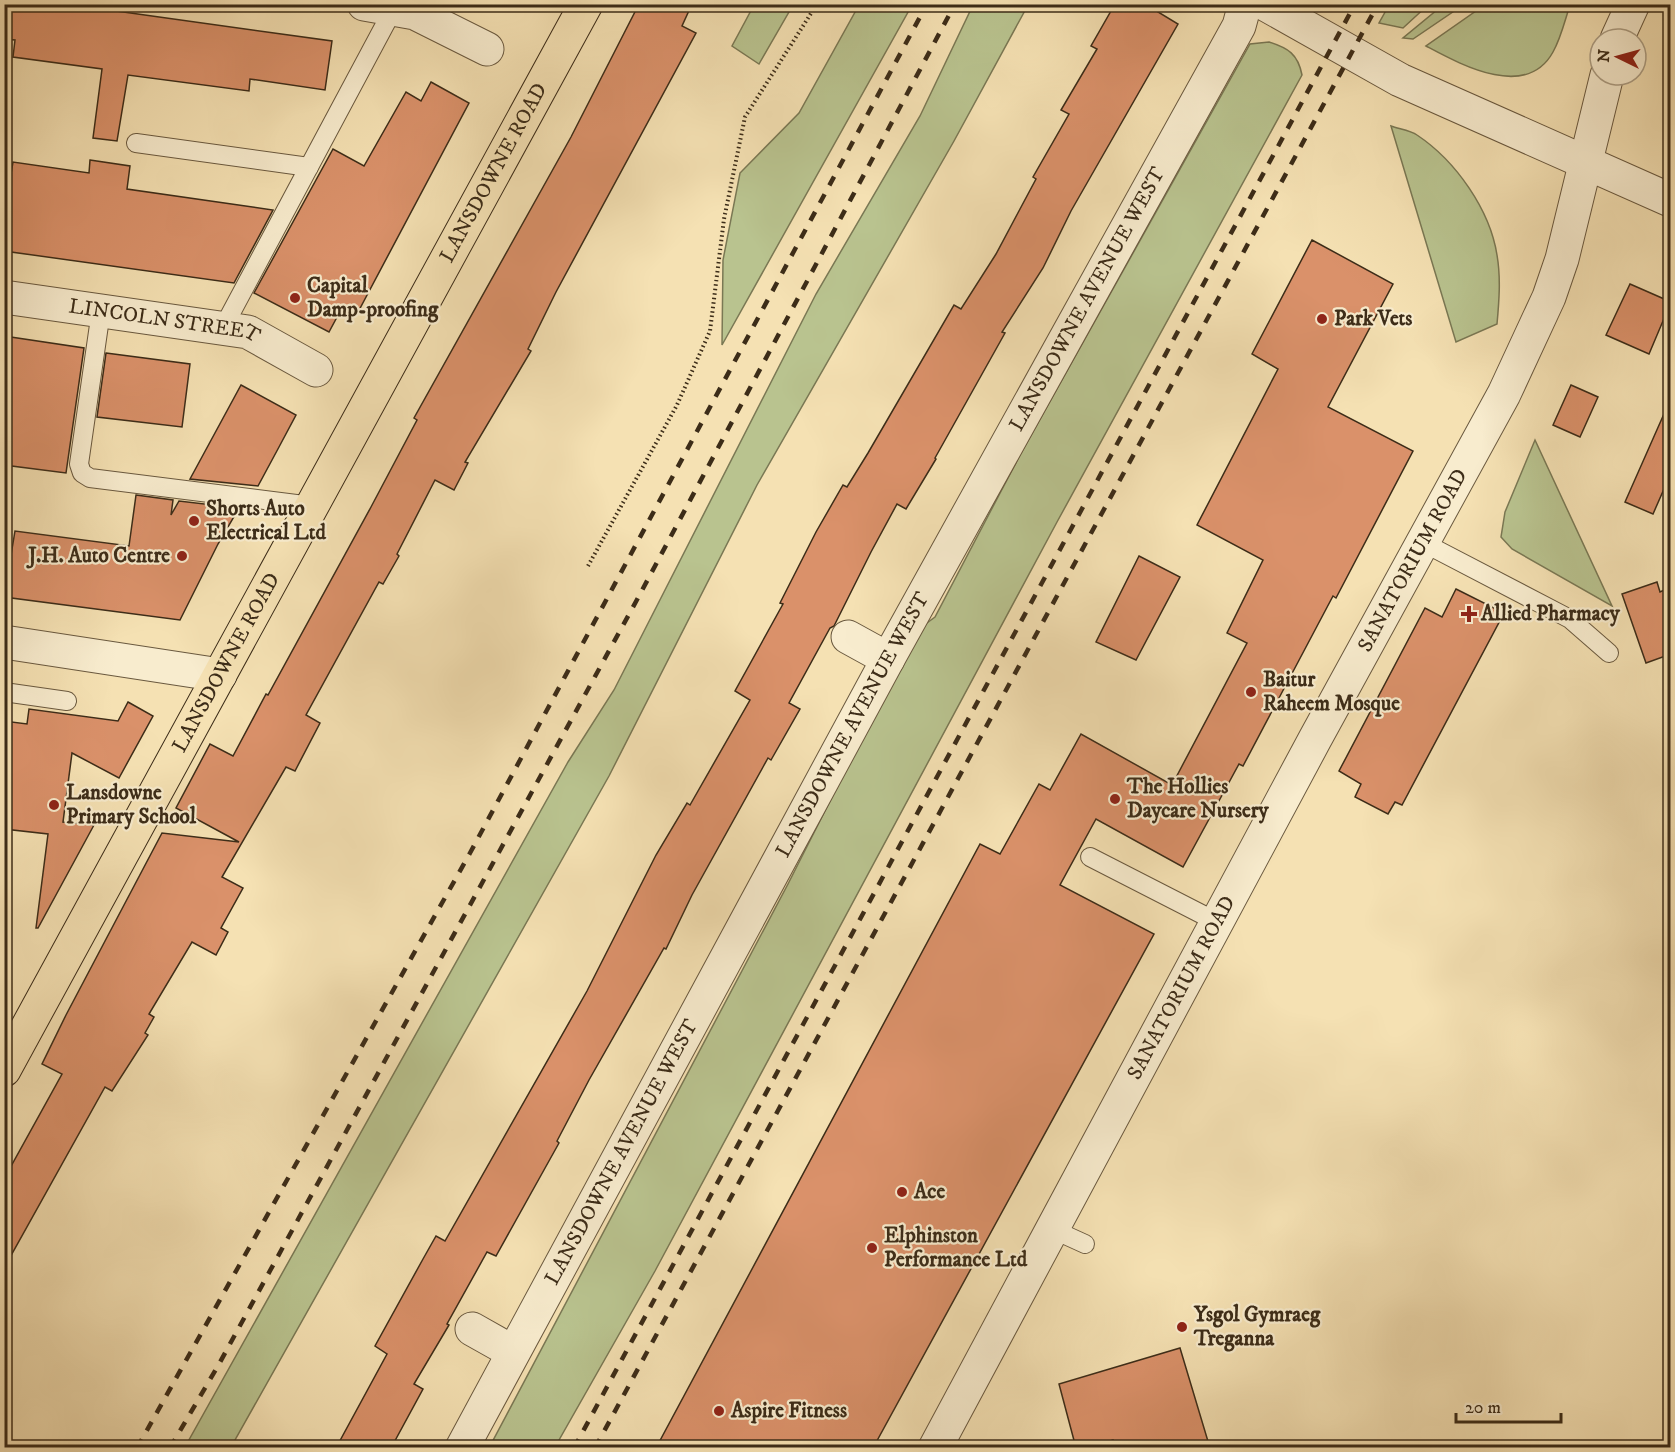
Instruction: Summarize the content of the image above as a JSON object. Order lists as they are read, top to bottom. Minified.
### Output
{"streets":{"main road":["LANSDOWNE ROAD"],"street":["LANSDOWNE AVENUE WEST","LINCOLN STREET","SANATORIUM ROAD"]},"places":{"other":["Capital Damp-proofing","Park Vets","Shorts Auto Electrical Ltd","J.H. Auto Centre","Baitur Raheem Mosque","The Hollies Daycare Nursery","Lansdowne Primary School","Ace","Elphinston Performance Ltd","Ysgol Gymraeg Treganna","Aspire Fitness"],"health":["Allied Pharmacy"]},"scale_bar":"20 m","north":"left"}
